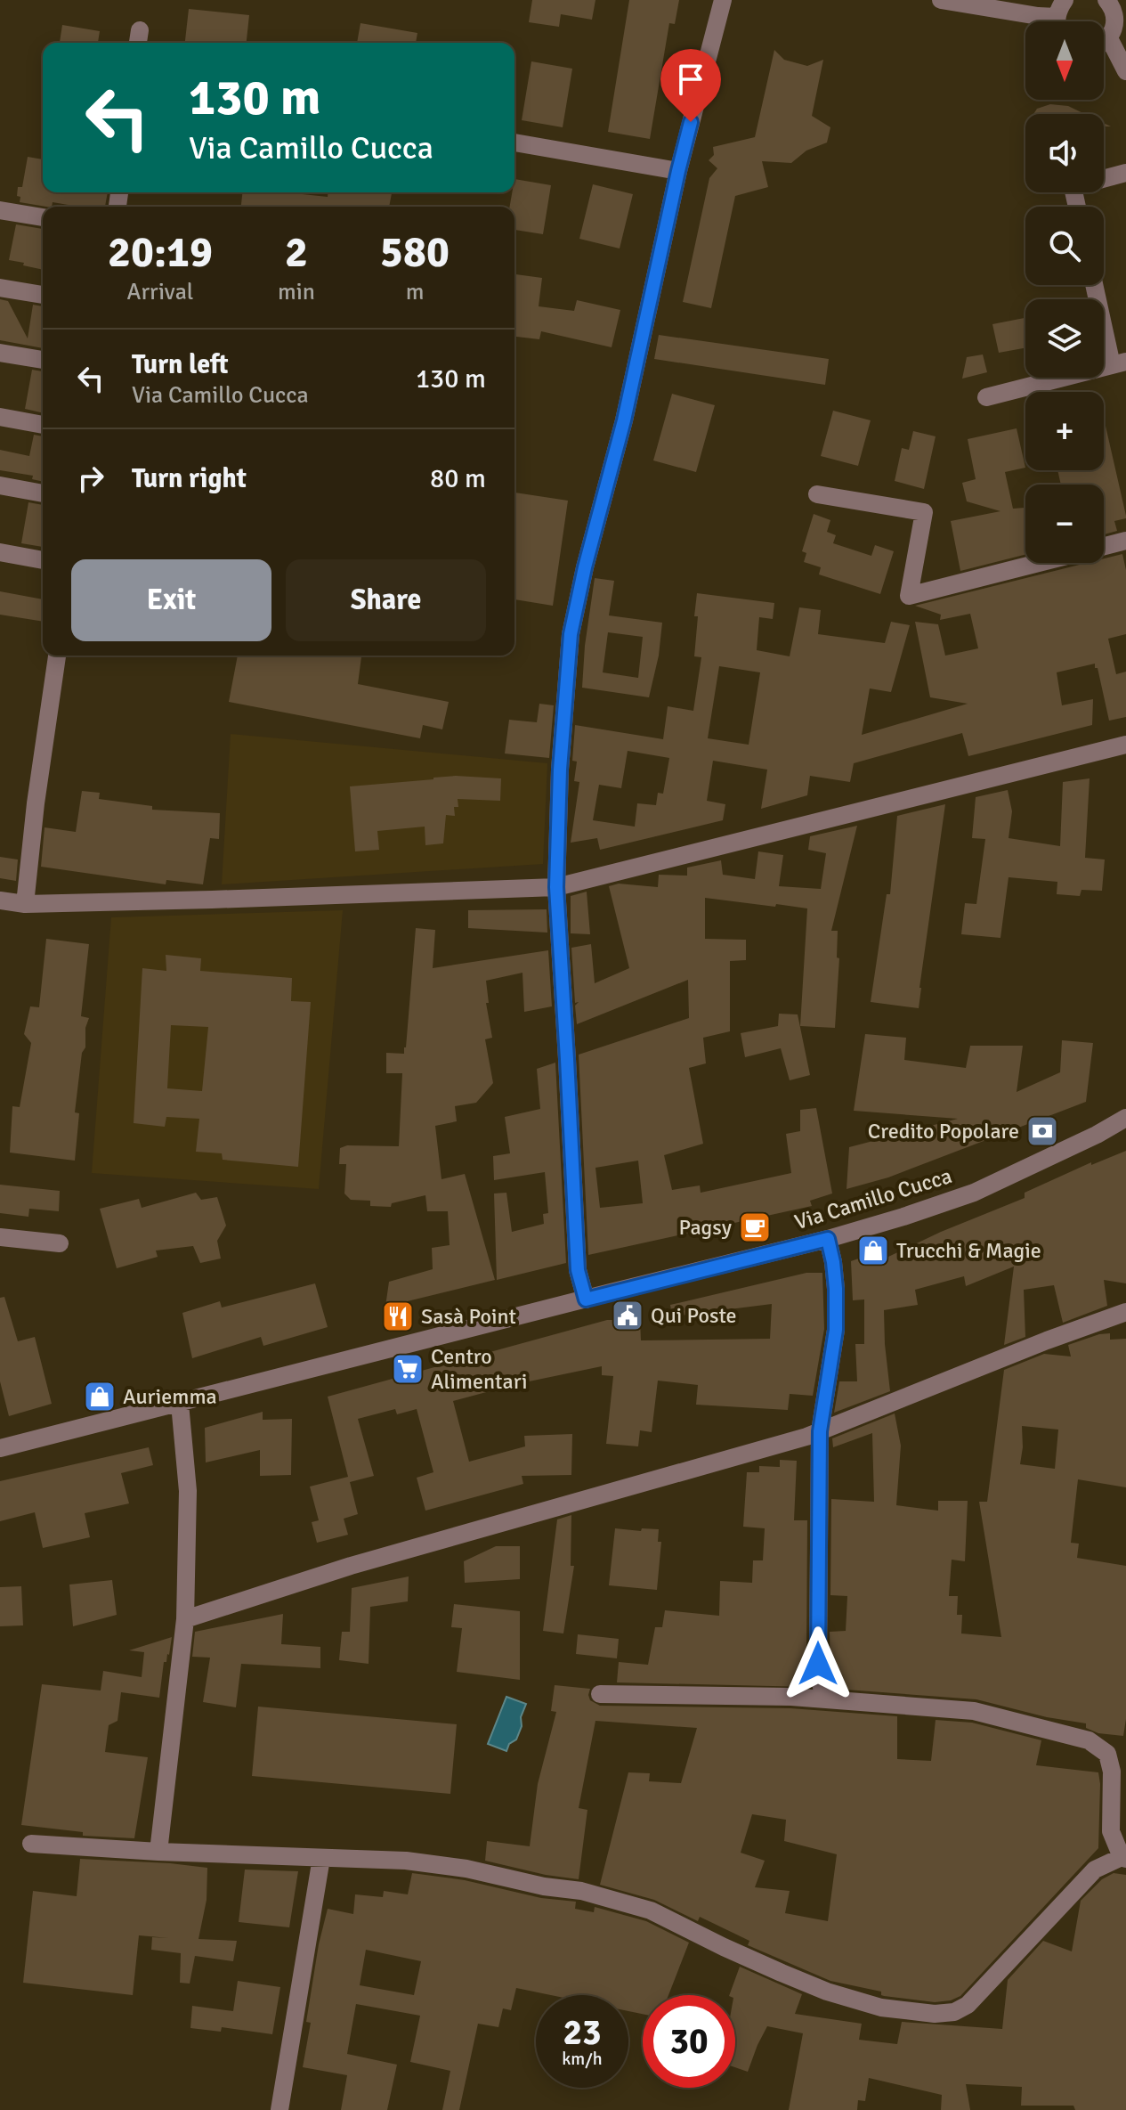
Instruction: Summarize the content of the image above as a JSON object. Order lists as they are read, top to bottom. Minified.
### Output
{"streets":{"street":["Via Camillo Cucca"]},"places":{"bank":["Credito Popolare"],"cafe":["Pagsy"],"shop":["Trucchi & Magie","Auriemma"],"public building":["Qui Poste"],"restaurant":["Sasà Point"],"supermarket":["Centro Alimentari"]},"north":"bottom","page":{"map_buttons":["+","−"],"turn":["130 m","Via Camillo Cucca"],"eta":["20:19","Arrival","2","min","580","m"],"list":[{"name":"Turn left","note":"Via Camillo Cucca","value":"130 m"},{"name":"Turn right","value":"80 m"}],"buttons":["Exit","Share"],"speed":"23 km/h","limit":"30"}}
